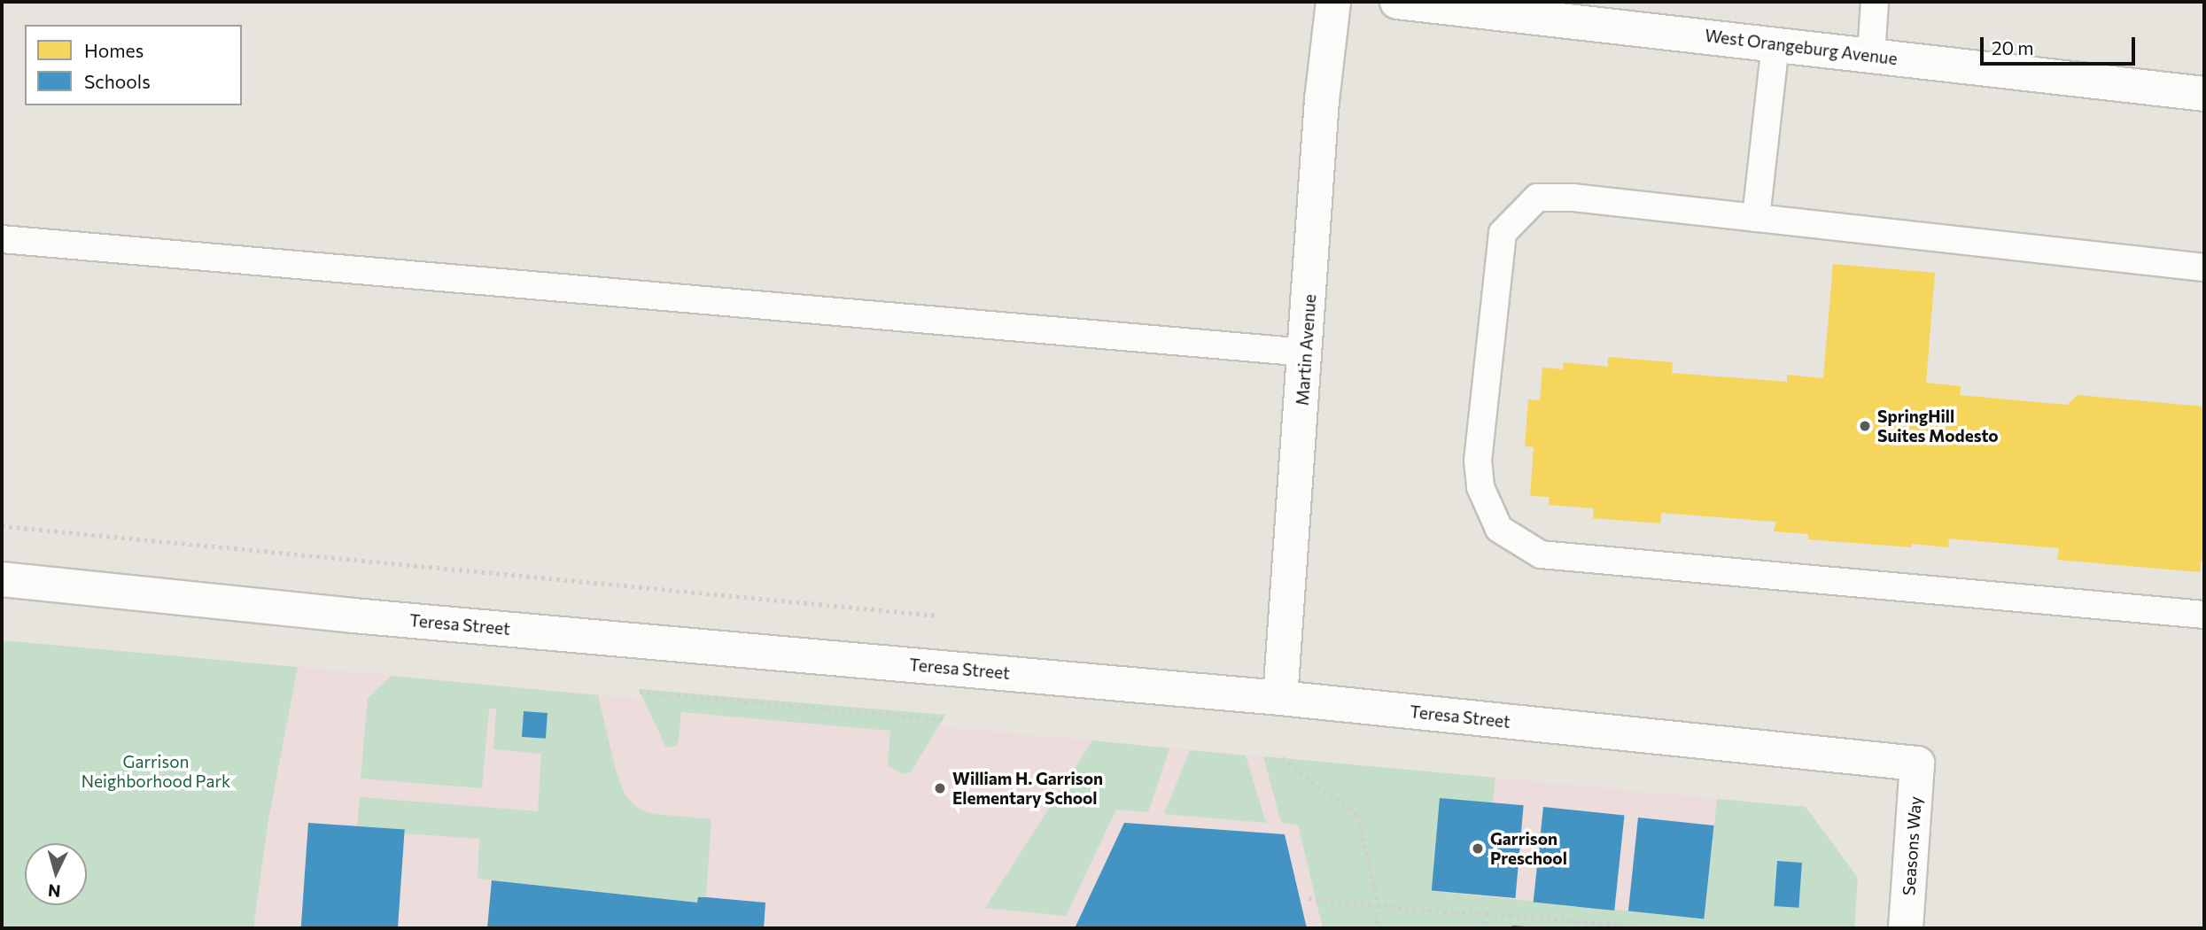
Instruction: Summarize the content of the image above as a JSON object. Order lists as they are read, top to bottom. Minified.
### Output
{"streets":{"street":["West Orangeburg Avenue","Martin Avenue","Teresa Street","Seasons Way"]},"crossings":[["Martin Avenue","Teresa Street"],["Teresa Street","Seasons Way"]],"parks":["Garrison Neighborhood Park"],"places":["SpringHill Suites Modesto","William H. Garrison Elementary School","Garrison Preschool"],"legend":["Homes","Schools"],"scale_bar":"20 m","north":"bottom"}
